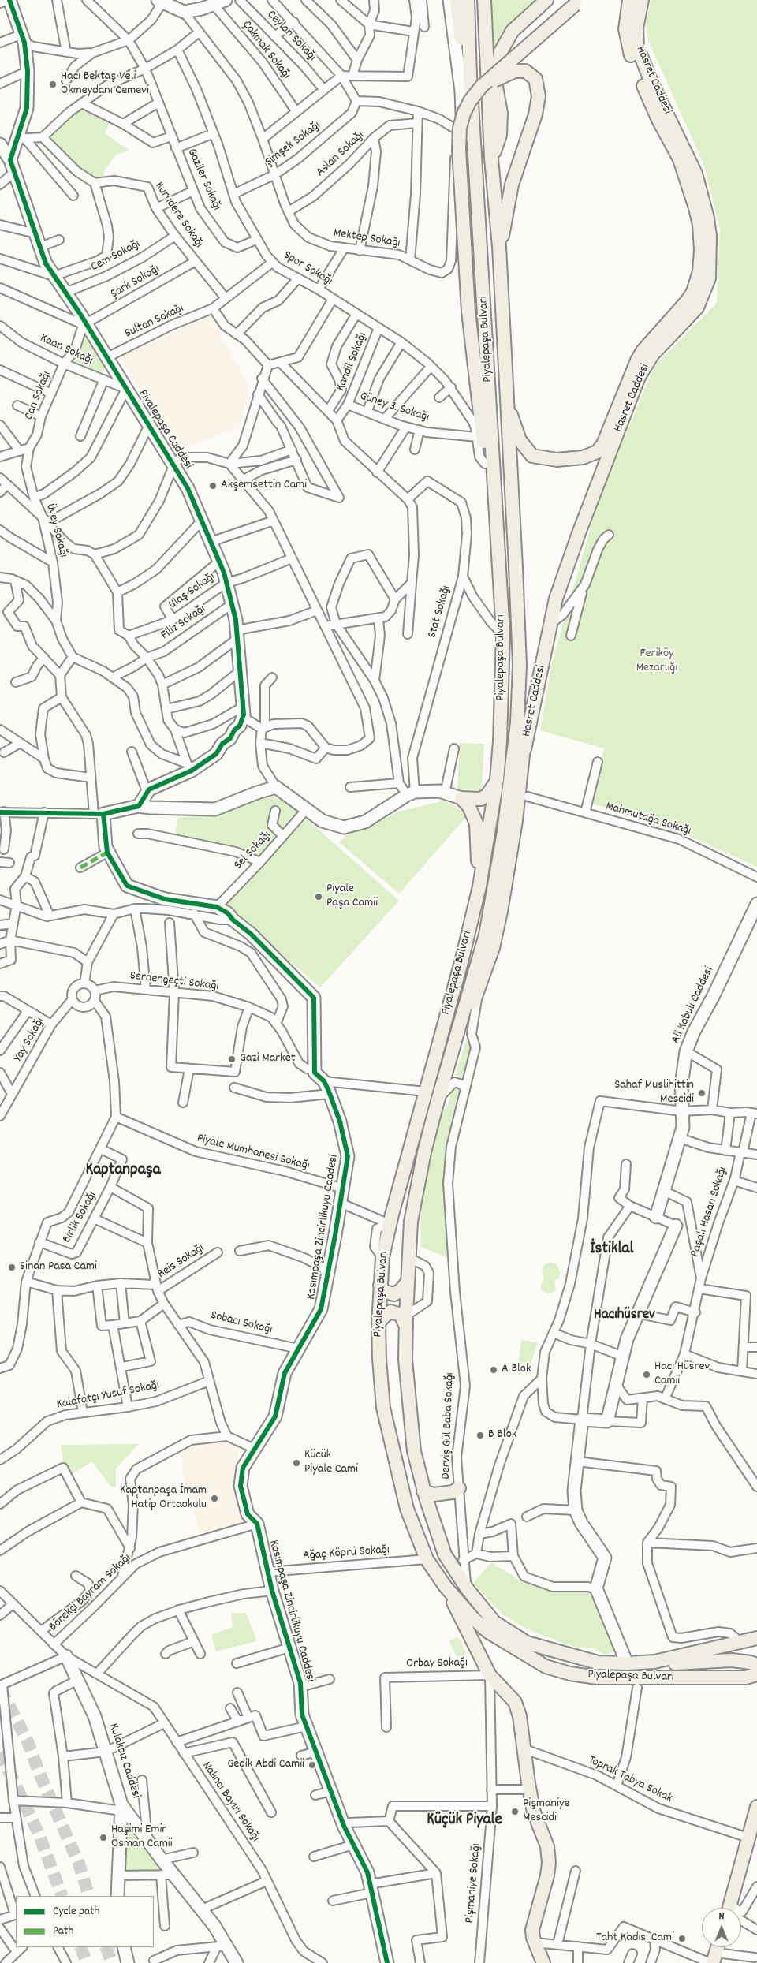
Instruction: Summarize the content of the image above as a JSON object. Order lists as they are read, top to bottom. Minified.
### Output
{"streets":{"main road":["Hasret Caddesi","Piyalepaşa Bulvarı"],"street":["Ceylan Sokağı","Çakmak Sokağı","Şimşek Sokağı","Aslan Sokağı","Gaziler Sokağı","Kurudere Sokağı","Mektep Sokağı","Cem Sokağı","Spor Sokağı","Şark Sokağı","Sultan Sokağı","Kaan Sokağı","Kandil Sokağı","Can Sokağı","Güney 3. Sokağı","Piyalepaşa Caddesi","Üvey Sokağı","Ulaş Sokağı","Stat Sokağı","Filiz Sokağı","Mahmutağa Sokağı","Sel Sokağı","Serdengeçti Sokağı","Ali Kabuli Caddesi","Yay Sokağı","Piyale Mumhanesi Sokağı","Paşalı Hasan Sokağı","Birlik Sokağı","Kasımpaşa Zincirlikuyu Caddesi","Reis Sokağı","Sobacı Sokağı","Kalafatçı Yusuf Sokağı","Derviş Gül Baba Sokağı","Ağaç Köprü Sokağı","Börekçi Bayram Sokağı","Orbay Sokağı","Kulaksız Caddesi","Toprak Tabya Sokak","Nalıncı Bayırı Sokağı","Pişmaniye Sokağı"]},"crossings":[["Hasret Caddesi","Piyalepaşa Bulvarı"],["Şimşek Sokağı","Mektep Sokağı"],["Şimşek Sokağı","Spor Sokağı"],["Aslan Sokağı","Mektep Sokağı"],["Gaziler Sokağı","Spor Sokağı"],["Kurudere Sokağı","Cem Sokağı"],["Kurudere Sokağı","Şark Sokağı"],["Kurudere Sokağı","Sultan Sokağı"],["Mektep Sokağı","Piyalepaşa Bulvarı"],["Cem Sokağı","Piyalepaşa Caddesi"],["Spor Sokağı","Sultan Sokağı"],["Spor Sokağı","Kandil Sokağı"],["Spor Sokağı","Güney 3. Sokağı"],["Şark Sokağı","Can Sokağı"],["Şark Sokağı","Piyalepaşa Caddesi"],["Sultan Sokağı","Piyalepaşa Caddesi"],["Piyalepaşa Bulvarı","Derviş Gül Baba Sokağı"],["Piyalepaşa Bulvarı","Ağaç Köprü Sokağı"],["Kaan Sokağı","Can Sokağı"],["Kaan Sokağı","Piyalepaşa Caddesi"],["Kandil Sokağı","Güney 3. Sokağı"],["Can Sokağı","Piyalepaşa Caddesi"],["Can Sokağı","Üvey Sokağı"],["Piyalepaşa Caddesi","Ulaş Sokağı"],["Piyalepaşa Caddesi","Filiz Sokağı"],["Serdengeçti Sokağı","Yay Sokağı"],["Serdengeçti Sokağı","Kasımpaşa Zincirlikuyu Caddesi"],["Piyale Mumhanesi Sokağı","Kasımpaşa Zincirlikuyu Caddesi"],["Kasımpaşa Zincirlikuyu Caddesi","Sobacı Sokağı"],["Kasımpaşa Zincirlikuyu Caddesi","Ağaç Köprü Sokağı"],["Kasımpaşa Zincirlikuyu Caddesi","Börekçi Bayram Sokağı"],["Orbay Sokağı","Pişmaniye Sokağı"],["Kulaksız Caddesi","Nalıncı Bayırı Sokağı"]],"districts":["Kaptanpaşa","İstiklal","Hacıhüsrev","Küçük Piyale"],"parks":["Feriköy Mezarlığı"],"places":["Hacı Bektaş Veli Okmeydanı Cemevi","Akşemsettin Cami","Piyale Paşa Camii","Gazi Market","Sahaf Muslihittin Mescidi","Sinan Pasa Cami","A Blok","Hacı Hüsrev Camii","B Blok","Kücük Piyale Cami","Kaptanpaşa İmam Hatip Ortaokulu","Gedik Abdi Camii","Pişmaniye Mescidi","Haşimi Emir Osman Camii","Taht Kadısı Cami"],"legend":["Cycle path","Path"],"north":"top"}
